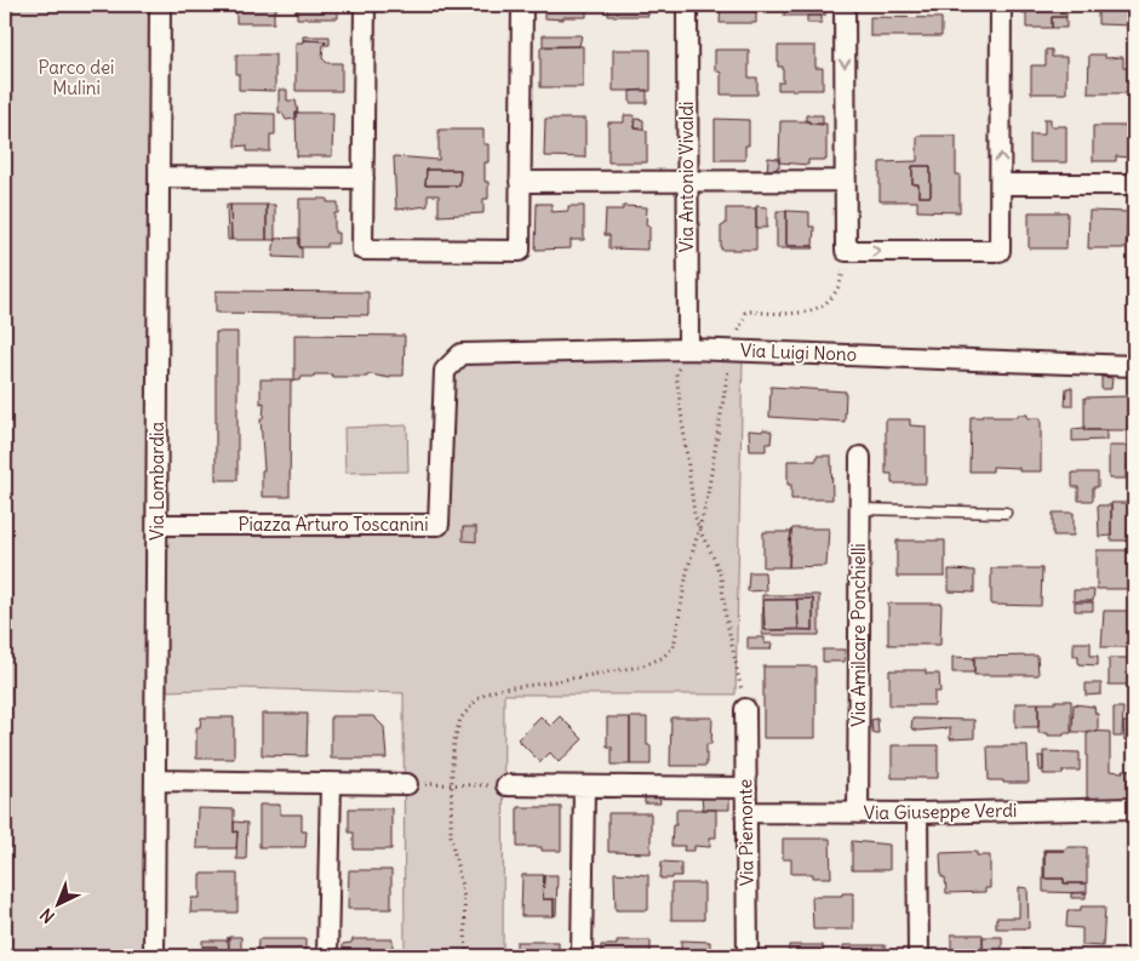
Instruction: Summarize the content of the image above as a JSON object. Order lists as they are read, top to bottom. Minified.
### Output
{"streets":{"street":["Via Antonio Vivaldi","Via Luigi Nono","Via Lombardia","Piazza Arturo Toscanini","Via Amilcare Ponchielli","Via Giuseppe Verdi","Via Piemonte"]},"crossings":[["Via Antonio Vivaldi","Via Luigi Nono"],["Via Luigi Nono","Piazza Arturo Toscanini"],["Via Lombardia","Piazza Arturo Toscanini"],["Via Amilcare Ponchielli","Via Giuseppe Verdi"],["Via Giuseppe Verdi","Via Piemonte"]],"parks":["Parco dei Mulini"],"north":"bottom left"}
